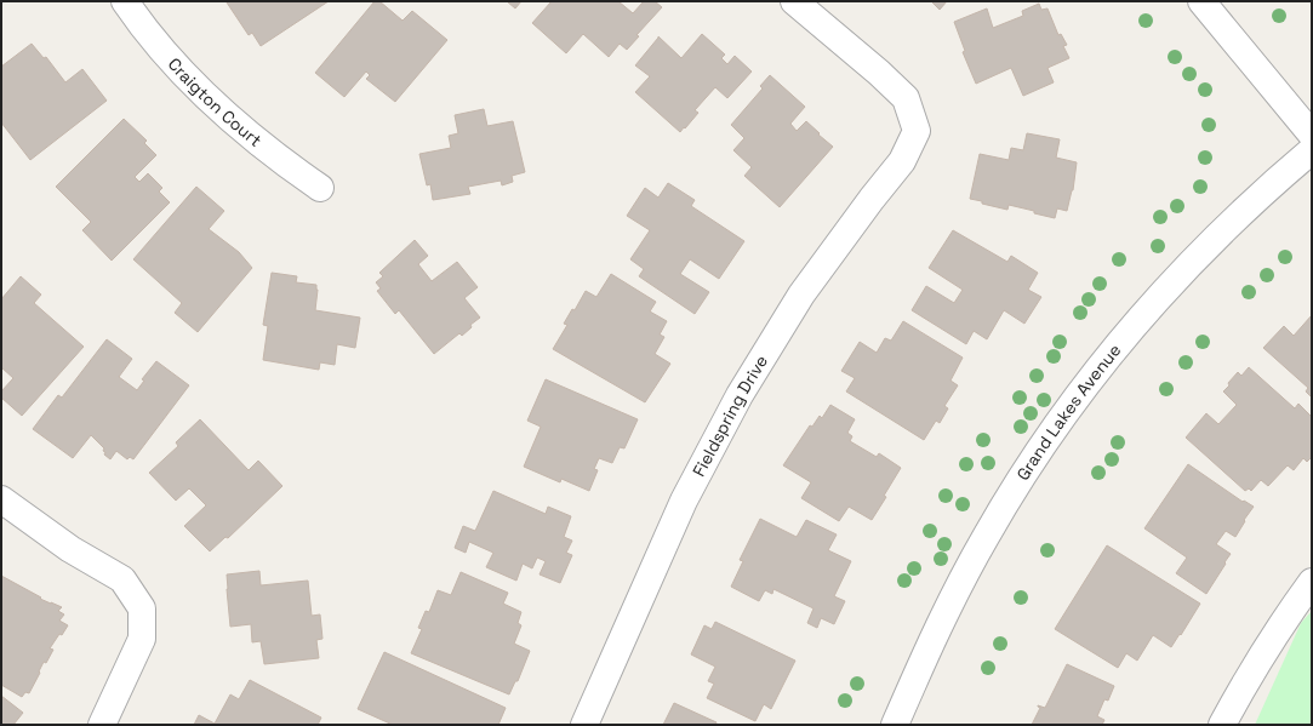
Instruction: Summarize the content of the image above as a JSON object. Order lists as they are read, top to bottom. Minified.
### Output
{"streets":{"street":["Craigton Court","Grand Lakes Avenue","Fieldspring Drive"]}}
